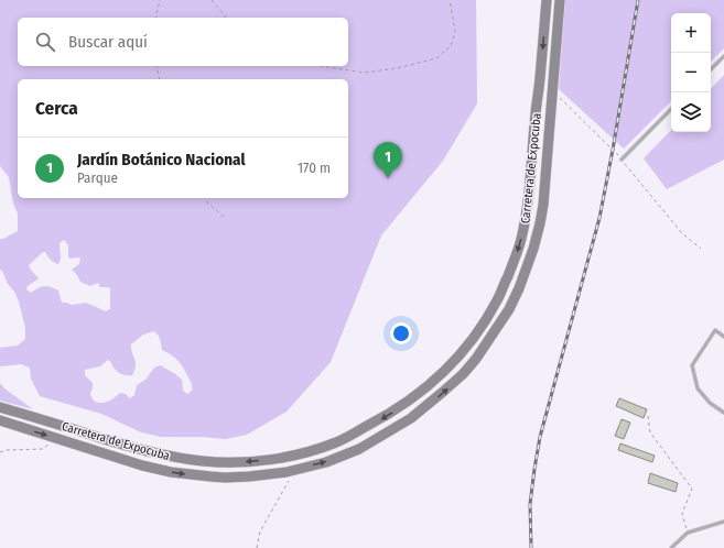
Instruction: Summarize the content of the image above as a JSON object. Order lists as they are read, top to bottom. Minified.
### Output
{"streets":{"main road":["Carretera de Expocuba"]},"page":{"map_buttons":["+","−"],"search":"Buscar aquí","heading":"Cerca","list":[{"mark":"1","name":"Jardín Botánico Nacional","note":"Parque","value":"170 m"}],"pins":"1"}}
